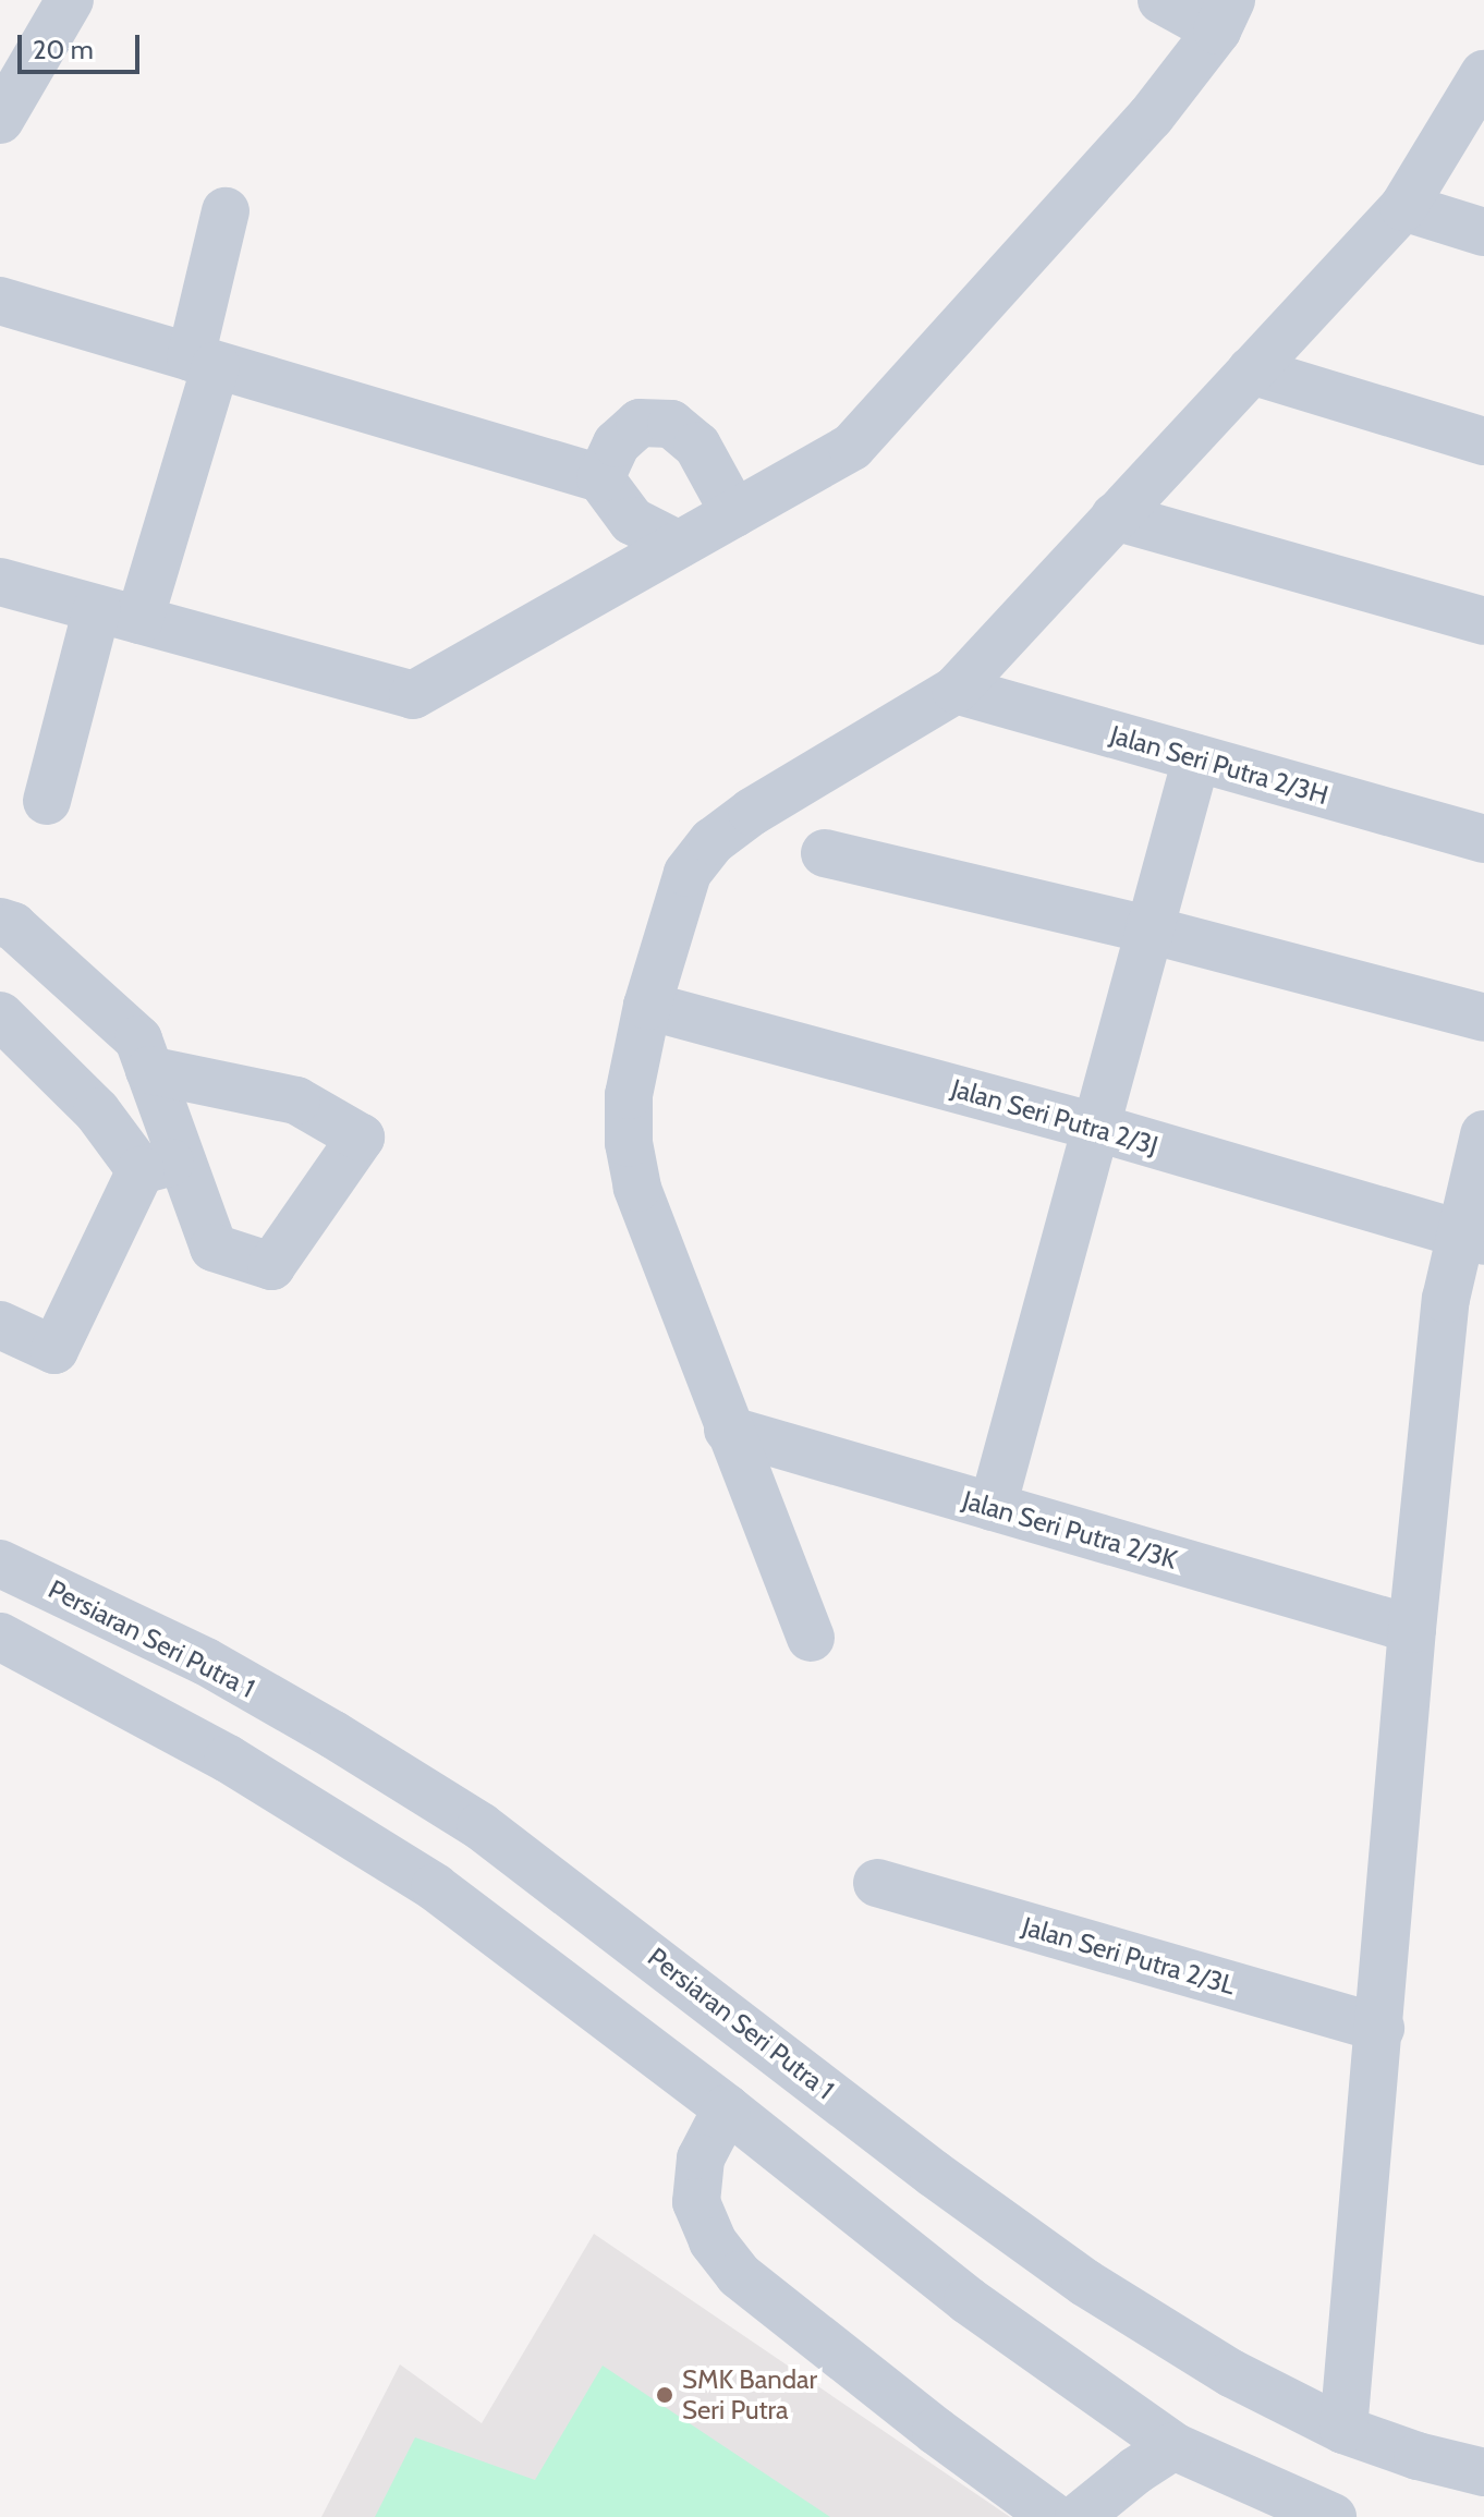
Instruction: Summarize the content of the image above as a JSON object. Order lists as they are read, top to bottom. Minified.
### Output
{"streets":{"street":["Jalan Seri Putra 2/3H","Jalan Seri Putra 2/3J","Jalan Seri Putra 2/3K","Persiaran Seri Putra 1","Jalan Seri Putra 2/3L"]},"places":["SMK Bandar Seri Putra"],"scale_bar":"20 m"}
